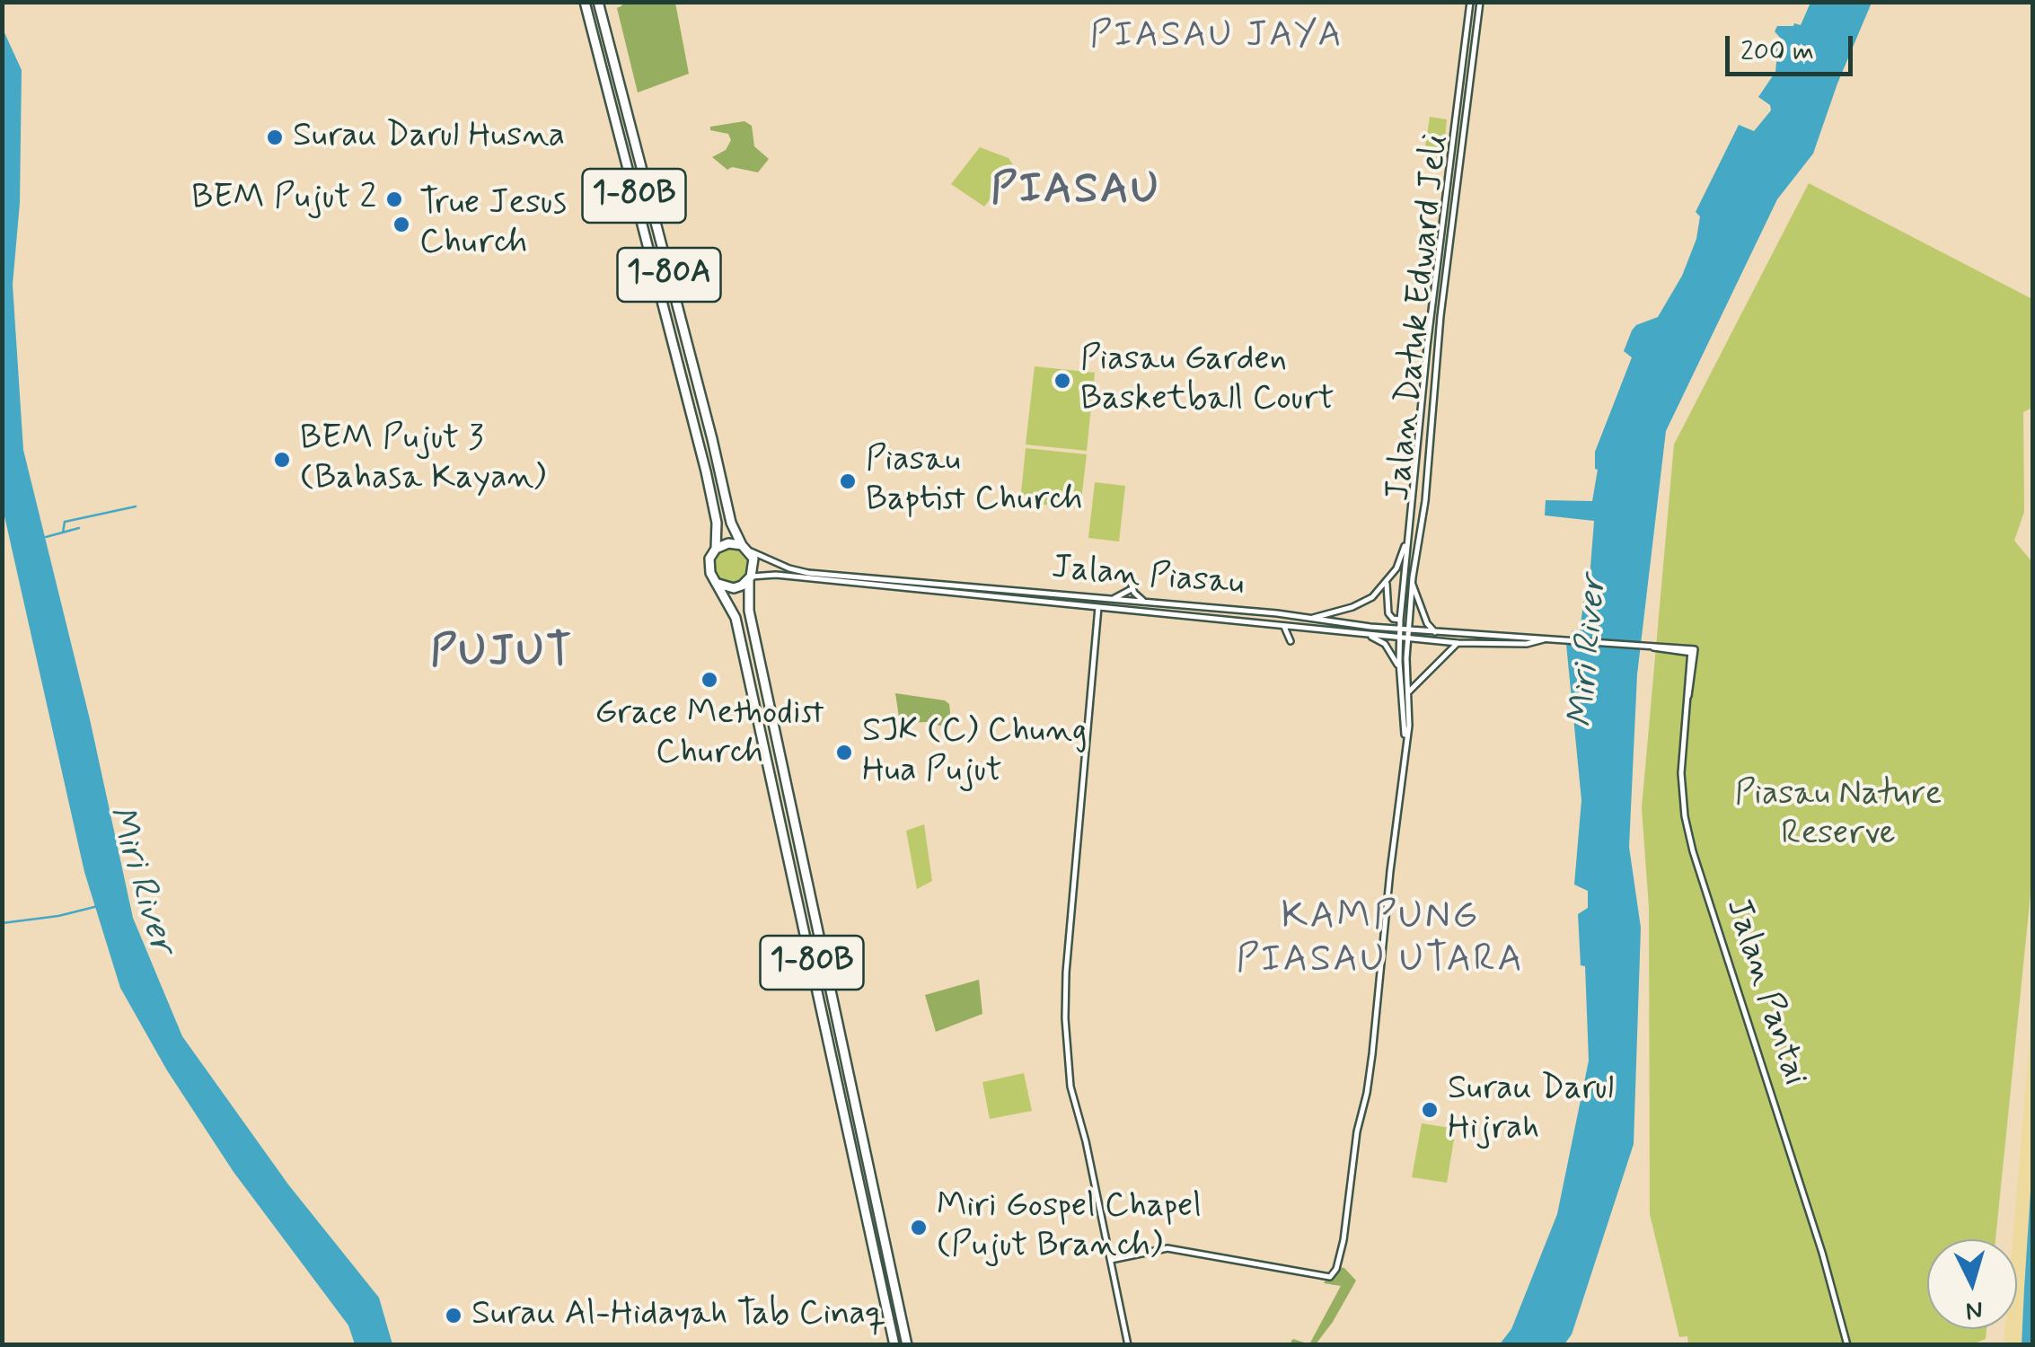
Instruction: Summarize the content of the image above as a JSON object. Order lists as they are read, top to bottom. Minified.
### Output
{"streets":{"highway":["1-80B","1-80A"],"street":["Jalan Datuk Edward Jeli","Jalan Piasau","Jalan Pantai"]},"crossings":[["1-80B","1-80A"],["1-80B","Jalan Piasau"],["1-80A","Jalan Piasau"],["Jalan Datuk Edward Jeli","Jalan Piasau"]],"districts":["PIASAU JAYA","PIASAU","PUJUT","KAMPUNG PIASAU UTARA"],"water":["Miri River"],"parks":["Piasau Nature Reserve"],"places":["Surau Darul Husna","BEM Pujut 2","True Jesus Church","Piasau Garden Basketball Court","BEM Pujut 3 (Bahasa Kayan)","Piasau Baptist Church","Grace Methodist Church","SJK (C) Chung Hua Pujut","Surau Darul Hijrah","Miri Gospel Chapel (Pujut Branch)","Surau Al-Hidayah Tab Cinaq"],"scale_bar":"200 m","north":"bottom"}
